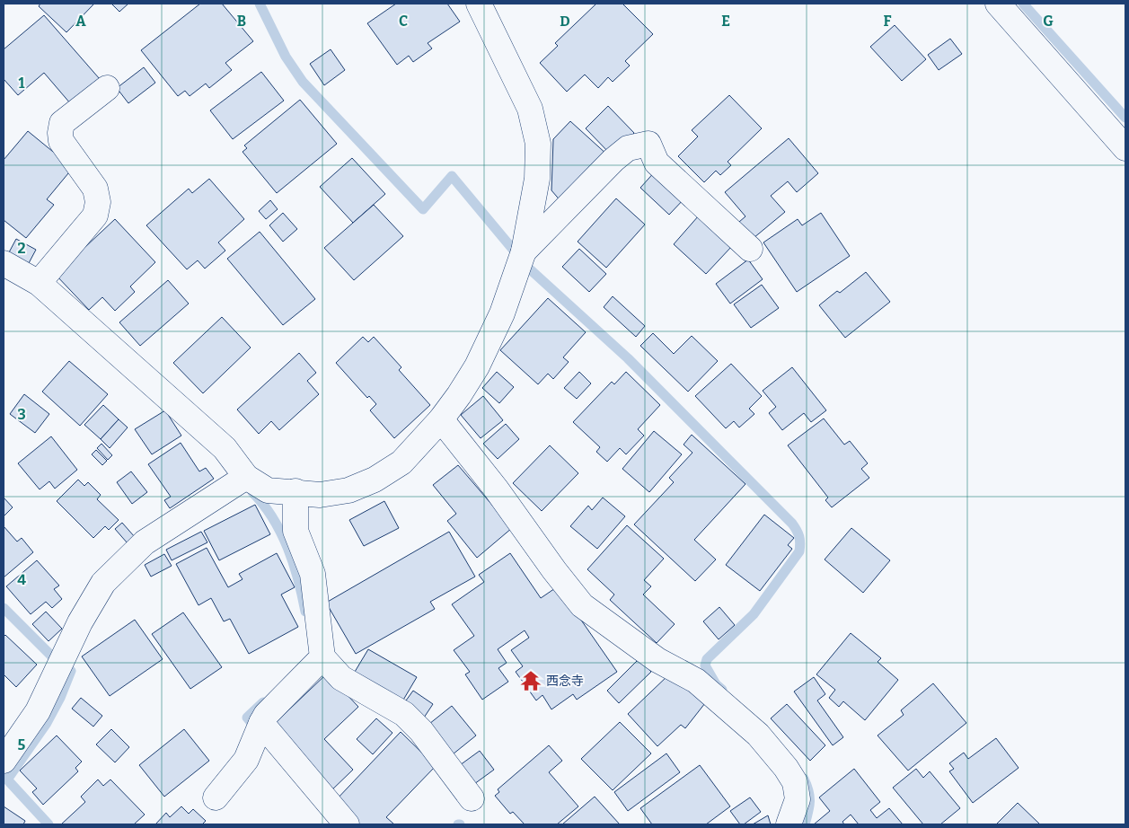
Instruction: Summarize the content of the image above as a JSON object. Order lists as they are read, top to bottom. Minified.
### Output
{"places":{"temple":["西念寺"]},"grid":{"columns":["A","B","C","D","E","F","G"],"rows":["1","2","3","4","5"]}}
